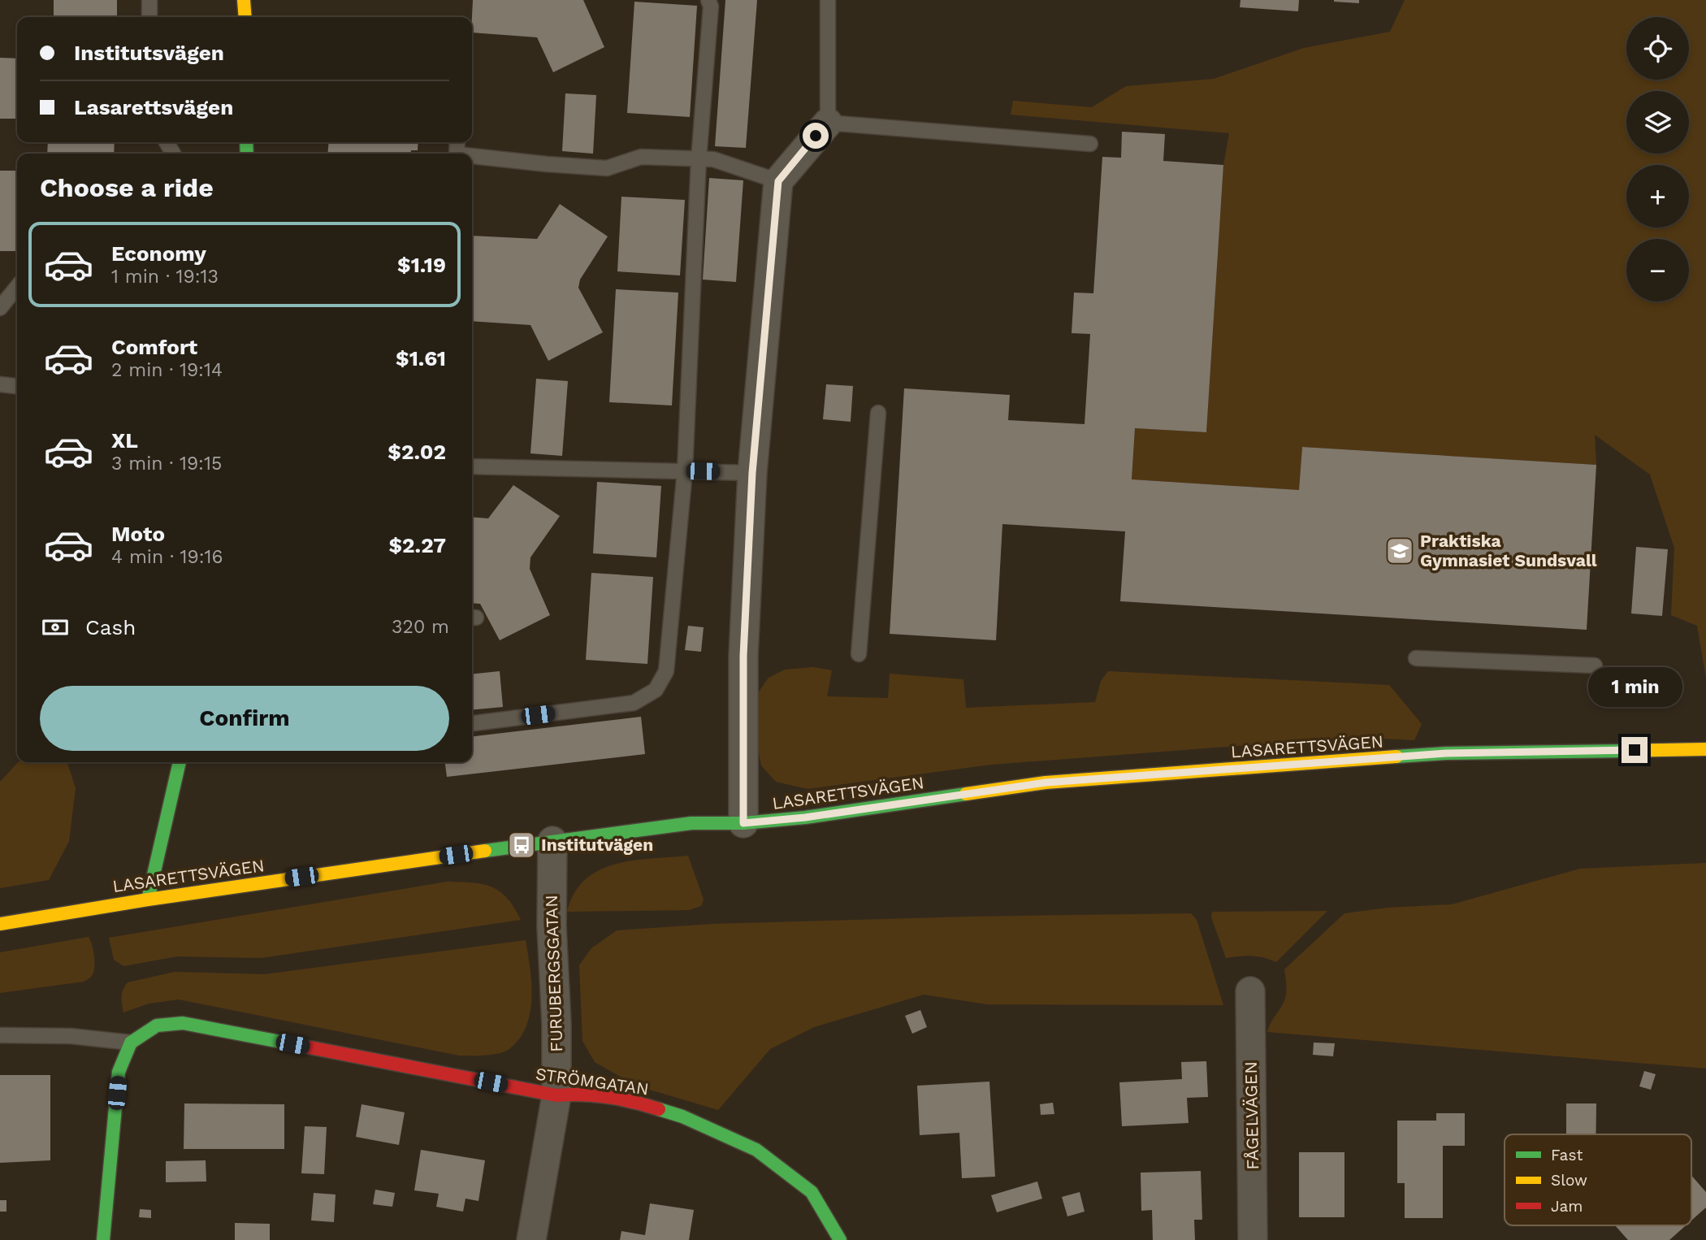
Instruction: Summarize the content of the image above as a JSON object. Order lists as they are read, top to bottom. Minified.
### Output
{"streets":{"street":["LASARETTSVÄGEN","FURUBERGSGATAN","STRÖMGATAN","FÅGELVÄGEN"]},"crossings":[["LASARETTSVÄGEN","FURUBERGSGATAN"],["FURUBERGSGATAN","STRÖMGATAN"]],"places":{"school or university":["Praktiska Gymnasiet Sundsvall"],"bus stop":["Institutvägen"]},"legend":["Fast","Slow","Jam"],"page":{"map_buttons":["+","−"],"banner":["Institutsvägen","Lasarettsvägen"],"heading":"Choose a ride","list":[{"name":"Economy","note":"1 min · 19:13","value":"$1.19"},{"name":"Comfort","note":"2 min · 19:14","value":"$1.61"},{"name":"XL","note":"3 min · 19:15","value":"$2.02"},{"name":"Moto","note":"4 min · 19:16","value":"$2.27"}],"pay":["Cash","320 m"],"bubble":"1 min","buttons":"Confirm"}}
